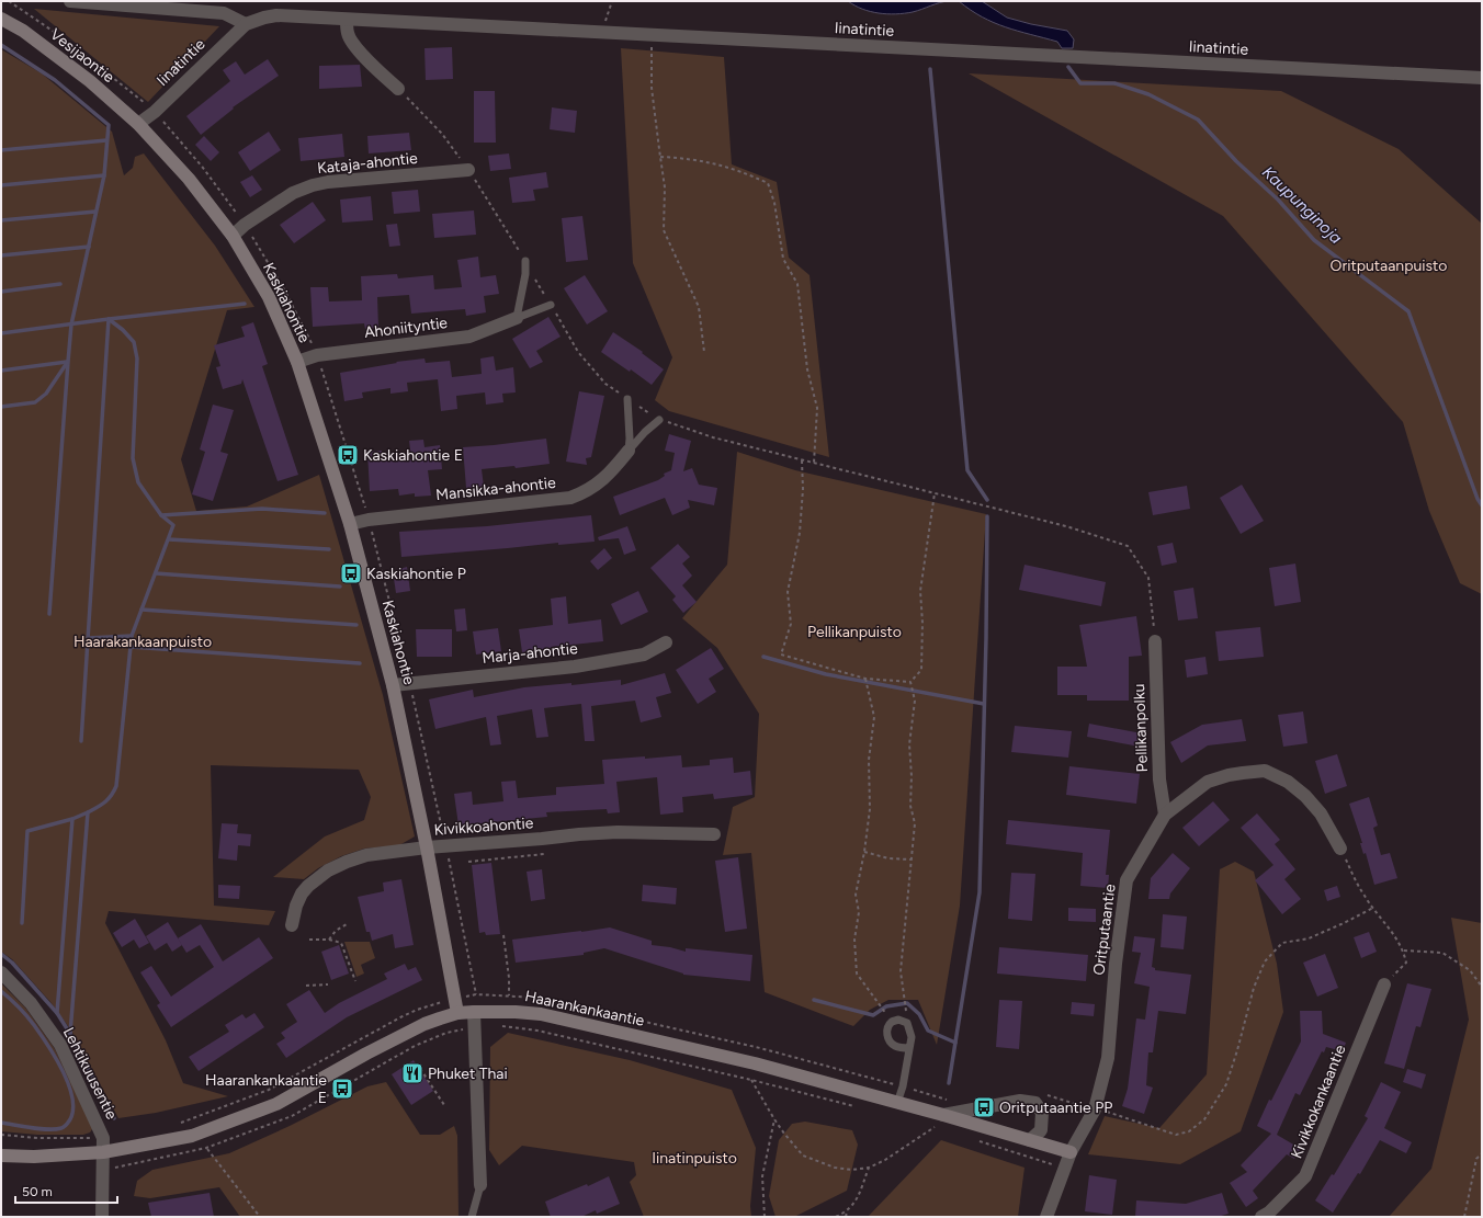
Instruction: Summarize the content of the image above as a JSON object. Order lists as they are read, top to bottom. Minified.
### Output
{"streets":{"street":["Iinatintie","Vesijaontie","Kataja-ahontie","Kaskiahontie","Ahoniityntie","Mansikka-ahontie","Marja-ahontie","Pellikanpolku","Kivikkoahontie","Oritputaantie","Haarankankaantie","Lehtikuusentie","Kivikkokankaantie"]},"crossings":[["Iinatintie","Vesijaontie"],["Iinatintie","Kaskiahontie"],["Vesijaontie","Kaskiahontie"],["Kataja-ahontie","Kaskiahontie"],["Kaskiahontie","Ahoniityntie"],["Kaskiahontie","Mansikka-ahontie"],["Kaskiahontie","Marja-ahontie"],["Kaskiahontie","Kivikkoahontie"],["Kaskiahontie","Haarankankaantie"],["Pellikanpolku","Oritputaantie"],["Oritputaantie","Haarankankaantie"],["Haarankankaantie","Lehtikuusentie"]],"water":["Kaupunginoja"],"parks":["Oritputaanpuisto","Pellikanpuisto","Haarakankaanpuisto","Iinatinpuisto"],"places":{"bus stop":["Kaskiahontie E","Kaskiahontie P","Haarankankaantie E","Oritputaantie PP"],"restaurant":["Phuket Thai"]},"scale_bar":"50 m"}
